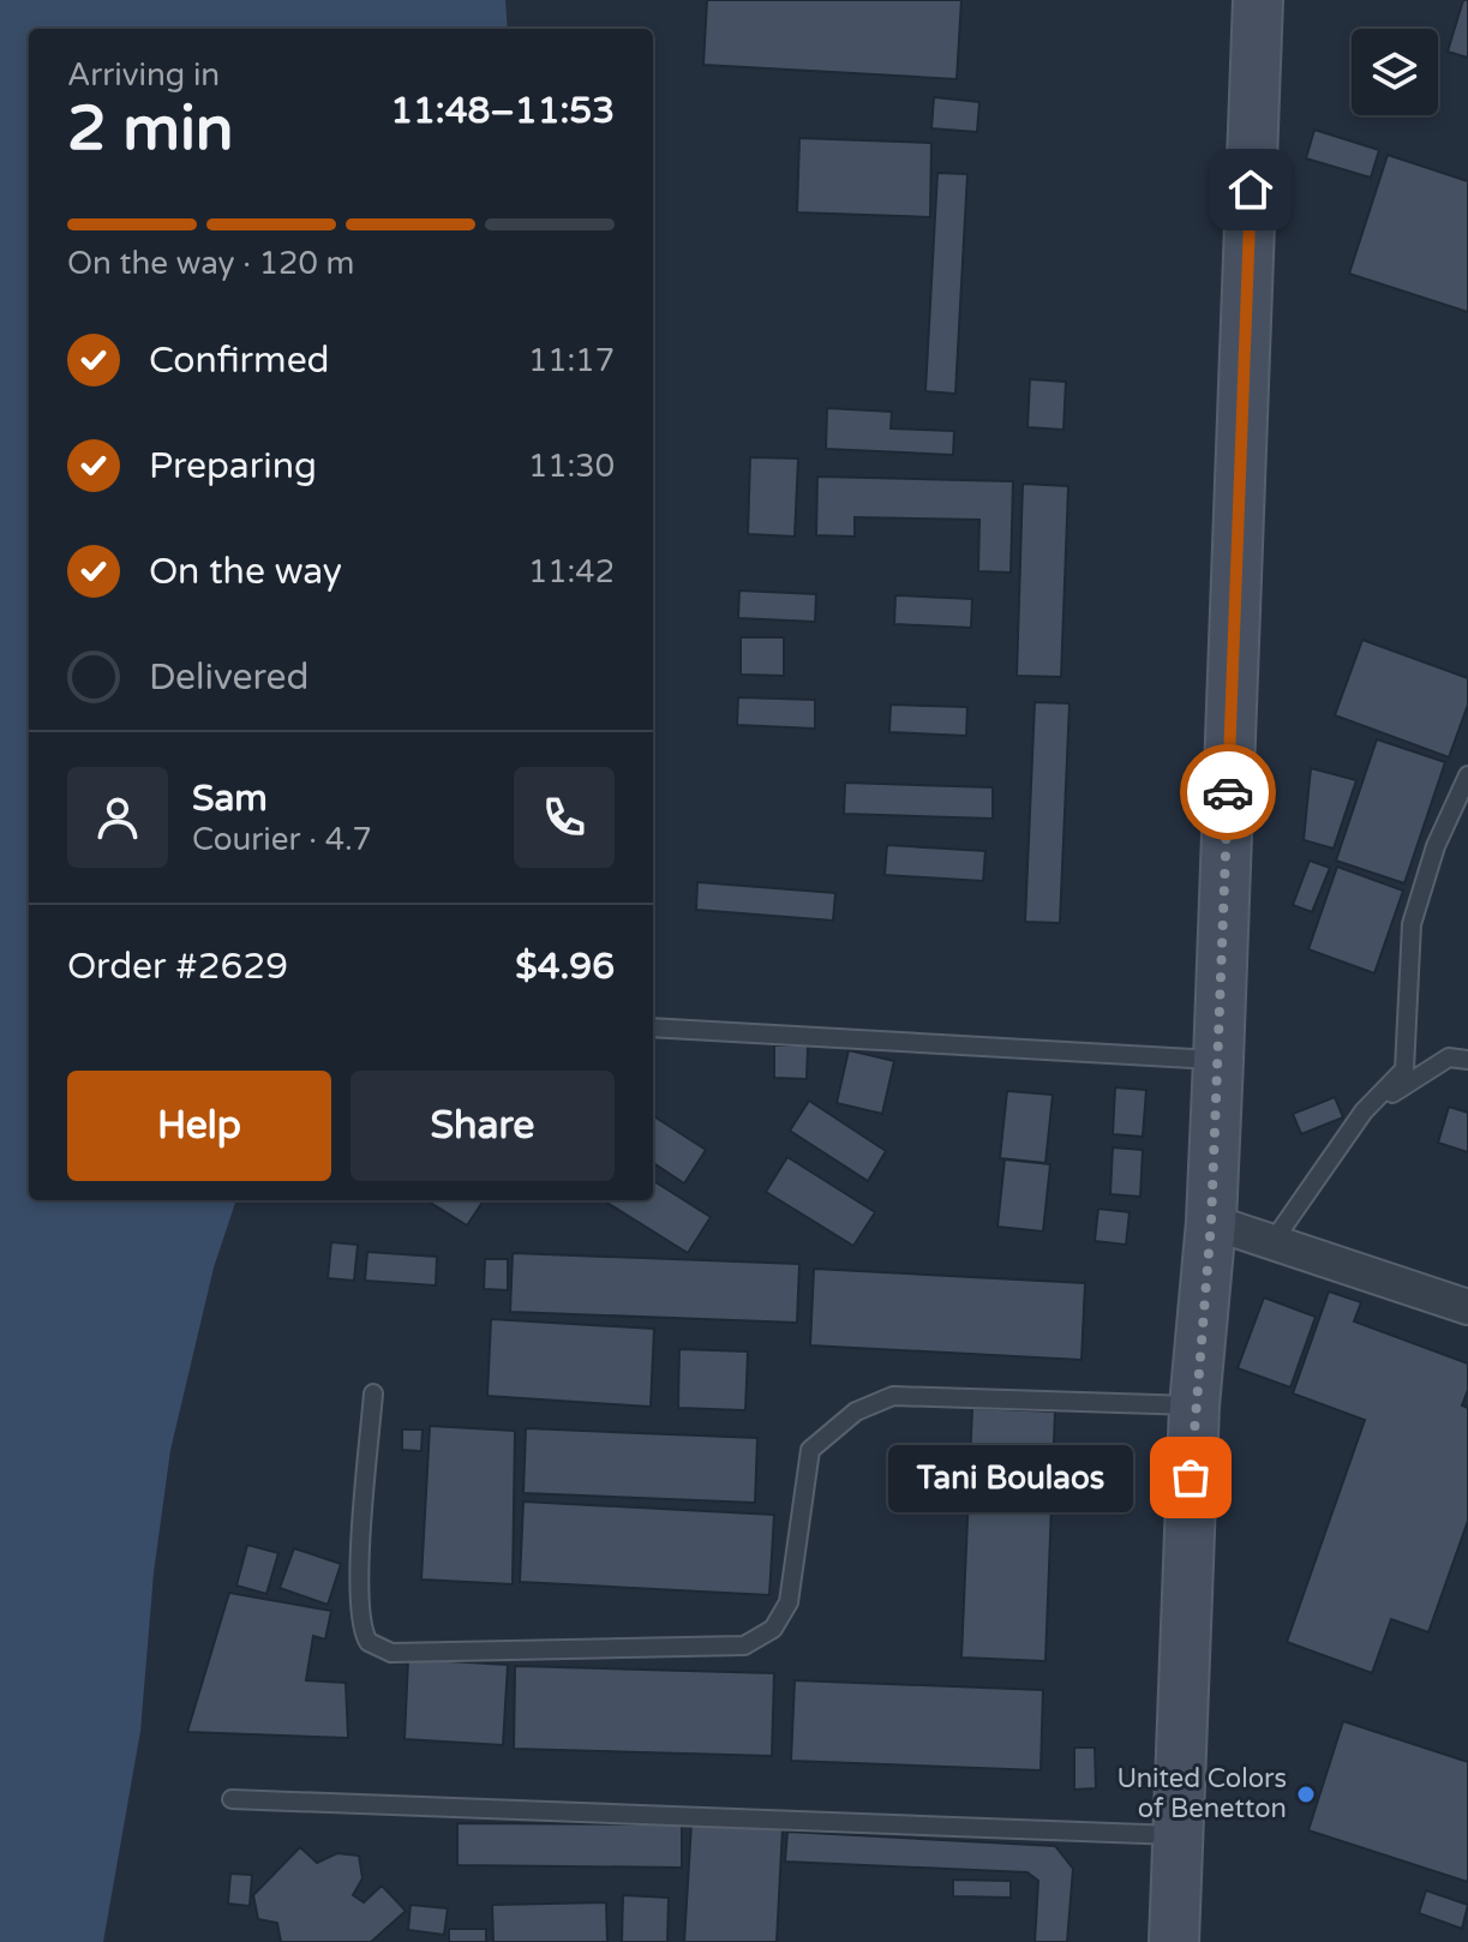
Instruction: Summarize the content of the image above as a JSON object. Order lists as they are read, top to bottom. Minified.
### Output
{"places":["Tani Boulaos","United Colors of Benetton"],"page":{"heading":["2 min","Arriving in","11:48–11:53"],"panel":["Sam","Courier · 4.7","Order #2629","$4.96"],"bar":"On the way · 120 m","list":[["Confirmed","11:17"],["Preparing","11:30"],["On the way","11:42"],"Delivered"],"buttons":["Help","Share"],"bubble":"Tani Boulaos"}}
